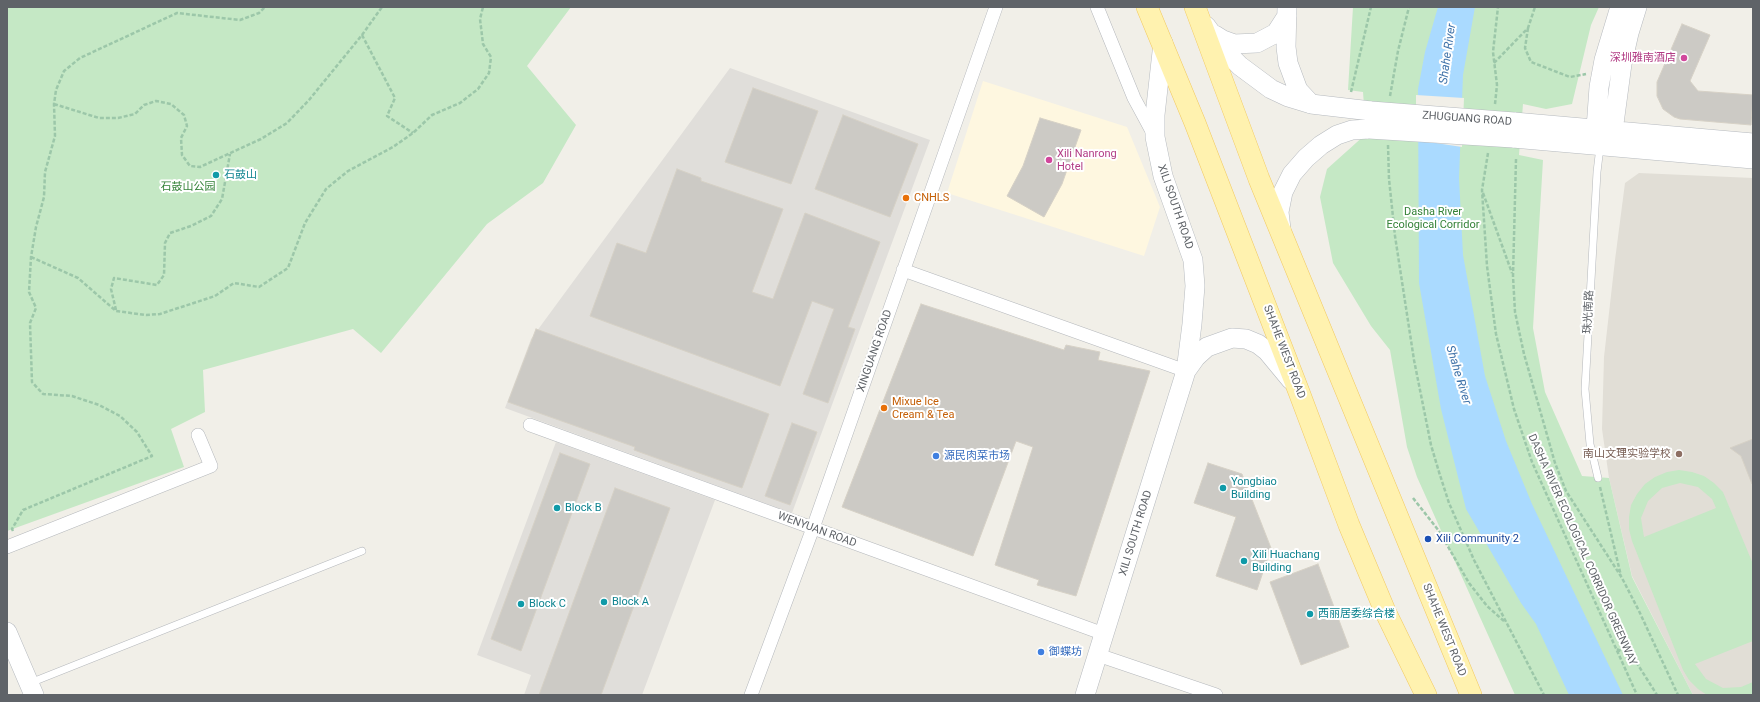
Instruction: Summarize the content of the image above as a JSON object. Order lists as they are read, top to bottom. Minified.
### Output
{"streets":{"main road":["SHAHE WEST ROAD"],"street":["ZHUGUANG ROAD","XILI SOUTH ROAD","XINGUANG ROAD","WENYUAN ROAD"],"lane":["珠光南路"],"path":["DASHA RIVER ECOLOGICAL CORRIDOR GREENWAY"]},"crossings":[["ZHUGUANG ROAD","珠光南路"],["ZHUGUANG ROAD","SHAHE WEST ROAD"],["XILI SOUTH ROAD","SHAHE WEST ROAD"],["XILI SOUTH ROAD","WENYUAN ROAD"],["XINGUANG ROAD","WENYUAN ROAD"]],"water":["Shahe River"],"parks":["石鼓山公园","Dasha River Ecological Corridor"],"places":["深圳雅南酒店","Xili Nanrong Hotel","石鼓山","CNHLS","Mixue Ice Cream & Tea","南山文理实验学校","源民肉菜市场","Yongbiao Building","Block B","Xili Community 2","Xili Huachang Building","Block A","Block C","西丽居委综合楼","御蝶坊"]}
